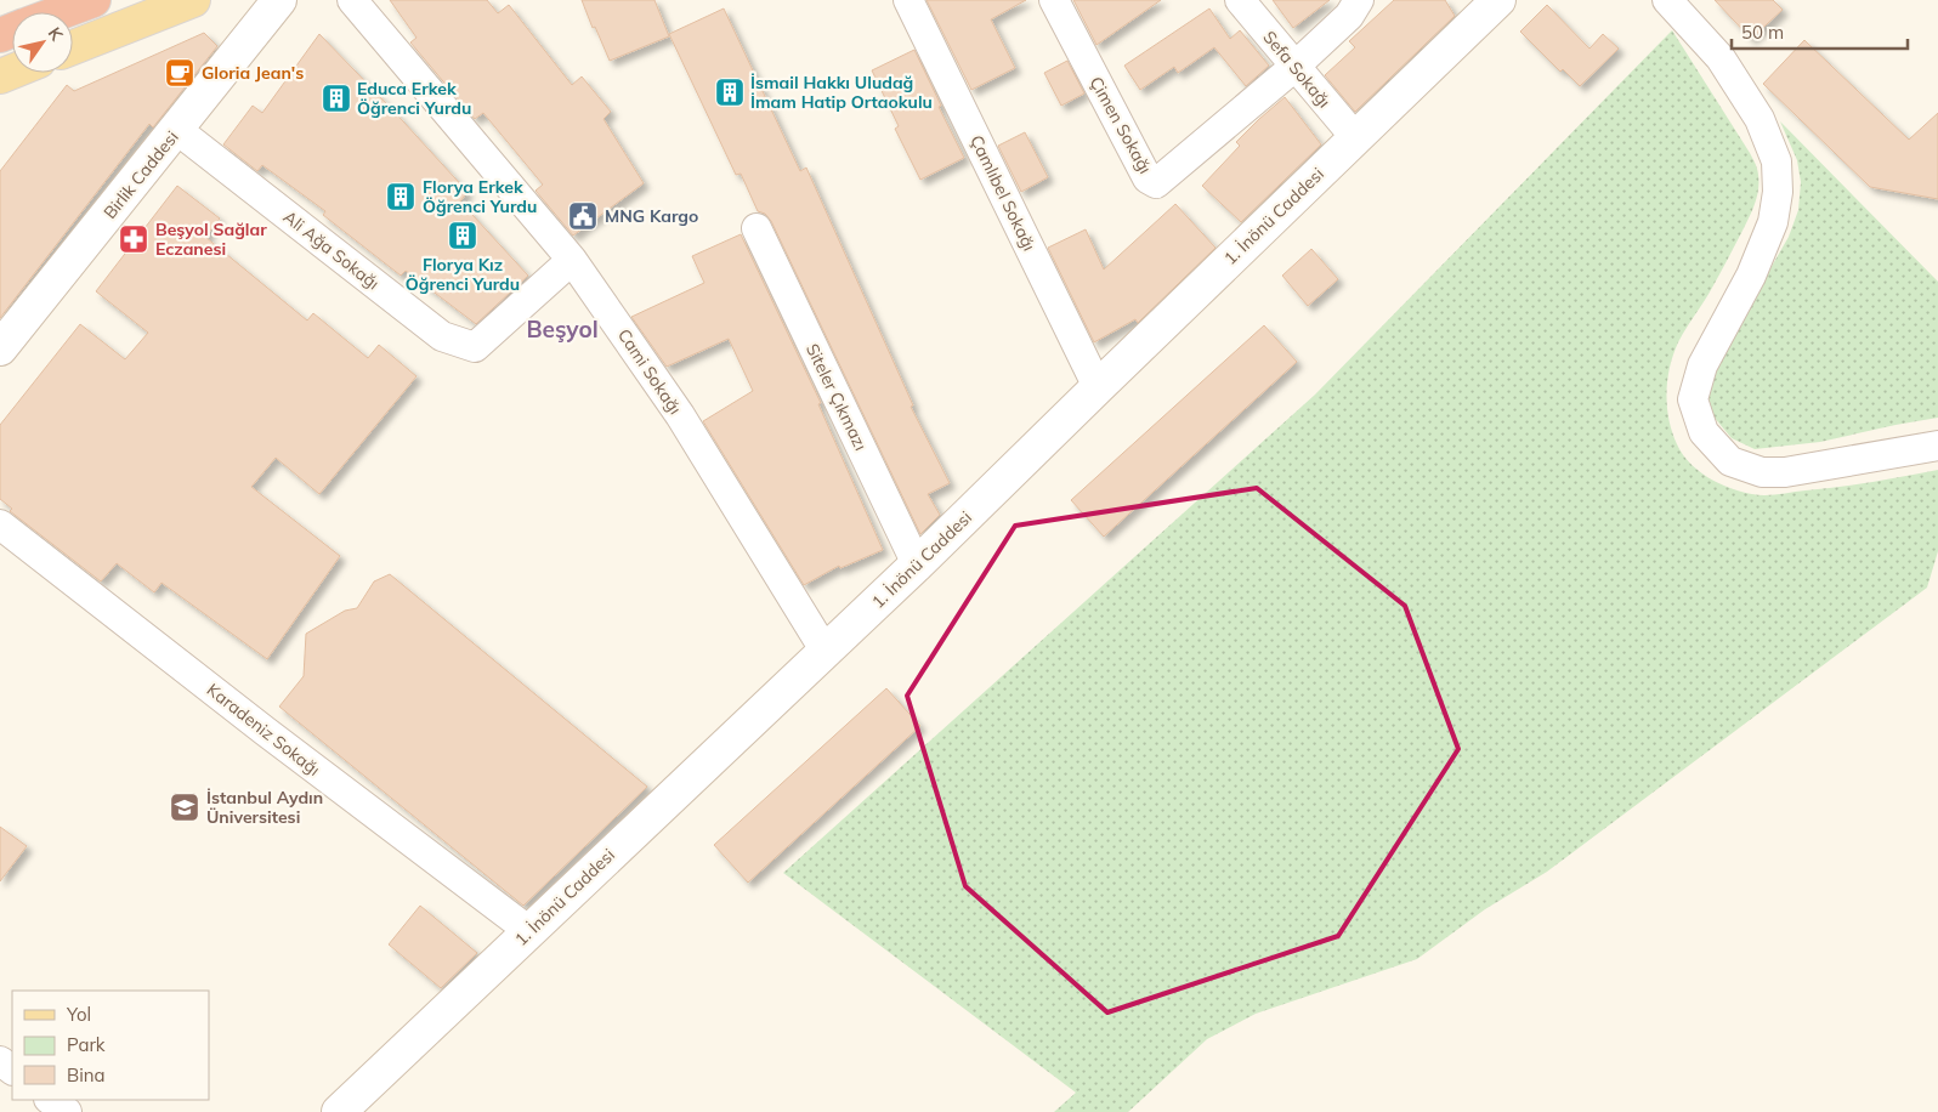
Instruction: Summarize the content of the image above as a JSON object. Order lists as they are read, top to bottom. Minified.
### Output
{"streets":{"main road":["Birlik Caddesi","1. İnönü Caddesi"],"street":["Sefa Sokağı","Çimen Sokağı","Çamlıbel Sokağı","Ali Ağa Sokağı","Cami Sokağı","Siteler Çıkmazı","Karadeniz Sokağı"]},"crossings":[["Sefa Sokağı","Çimen Sokağı"],["Sefa Sokağı","1. İnönü Caddesi"],["Birlik Caddesi","Ali Ağa Sokağı"],["Çamlıbel Sokağı","1. İnönü Caddesi"],["1. İnönü Caddesi","Cami Sokağı"],["1. İnönü Caddesi","Siteler Çıkmazı"],["1. İnönü Caddesi","Karadeniz Sokağı"],["Ali Ağa Sokağı","Cami Sokağı"]],"districts":["Beşyol"],"places":{"cafe":["Gloria Jean's"],"building":["İsmail Hakkı Uludağ İmam Hatip Ortaokulu","Educa Erkek Öğrenci Yurdu","Florya Erkek Öğrenci Yurdu","Florya Kız Öğrenci Yurdu"],"public building":["MNG Kargo"],"pharmacy":["Beşyol Sağlar Eczanesi"],"school or university":["İstanbul Aydın Üniversitesi"]},"legend":["Yol","Park","Bina"],"scale_bar":"50 m","north":"top right"}
